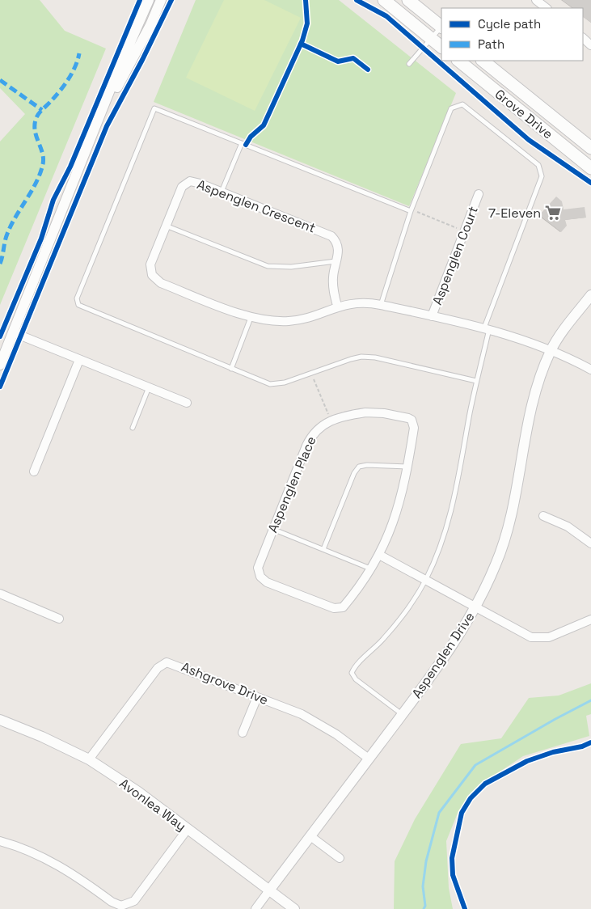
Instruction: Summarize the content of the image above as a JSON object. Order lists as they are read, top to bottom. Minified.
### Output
{"streets":{"main road":["Grove Drive"],"street":["Aspenglen Crescent","Aspenglen Court","Aspenglen Place","Aspenglen Drive","Ashgrove Drive","Avonlea Way"]},"crossings":[["Aspenglen Crescent","Aspenglen Court"],["Aspenglen Crescent","Aspenglen Drive"],["Aspenglen Drive","Ashgrove Drive"],["Aspenglen Drive","Avonlea Way"],["Ashgrove Drive","Avonlea Way"]],"places":{"supermarket":["7-Eleven"]},"legend":["Cycle path","Path"]}
